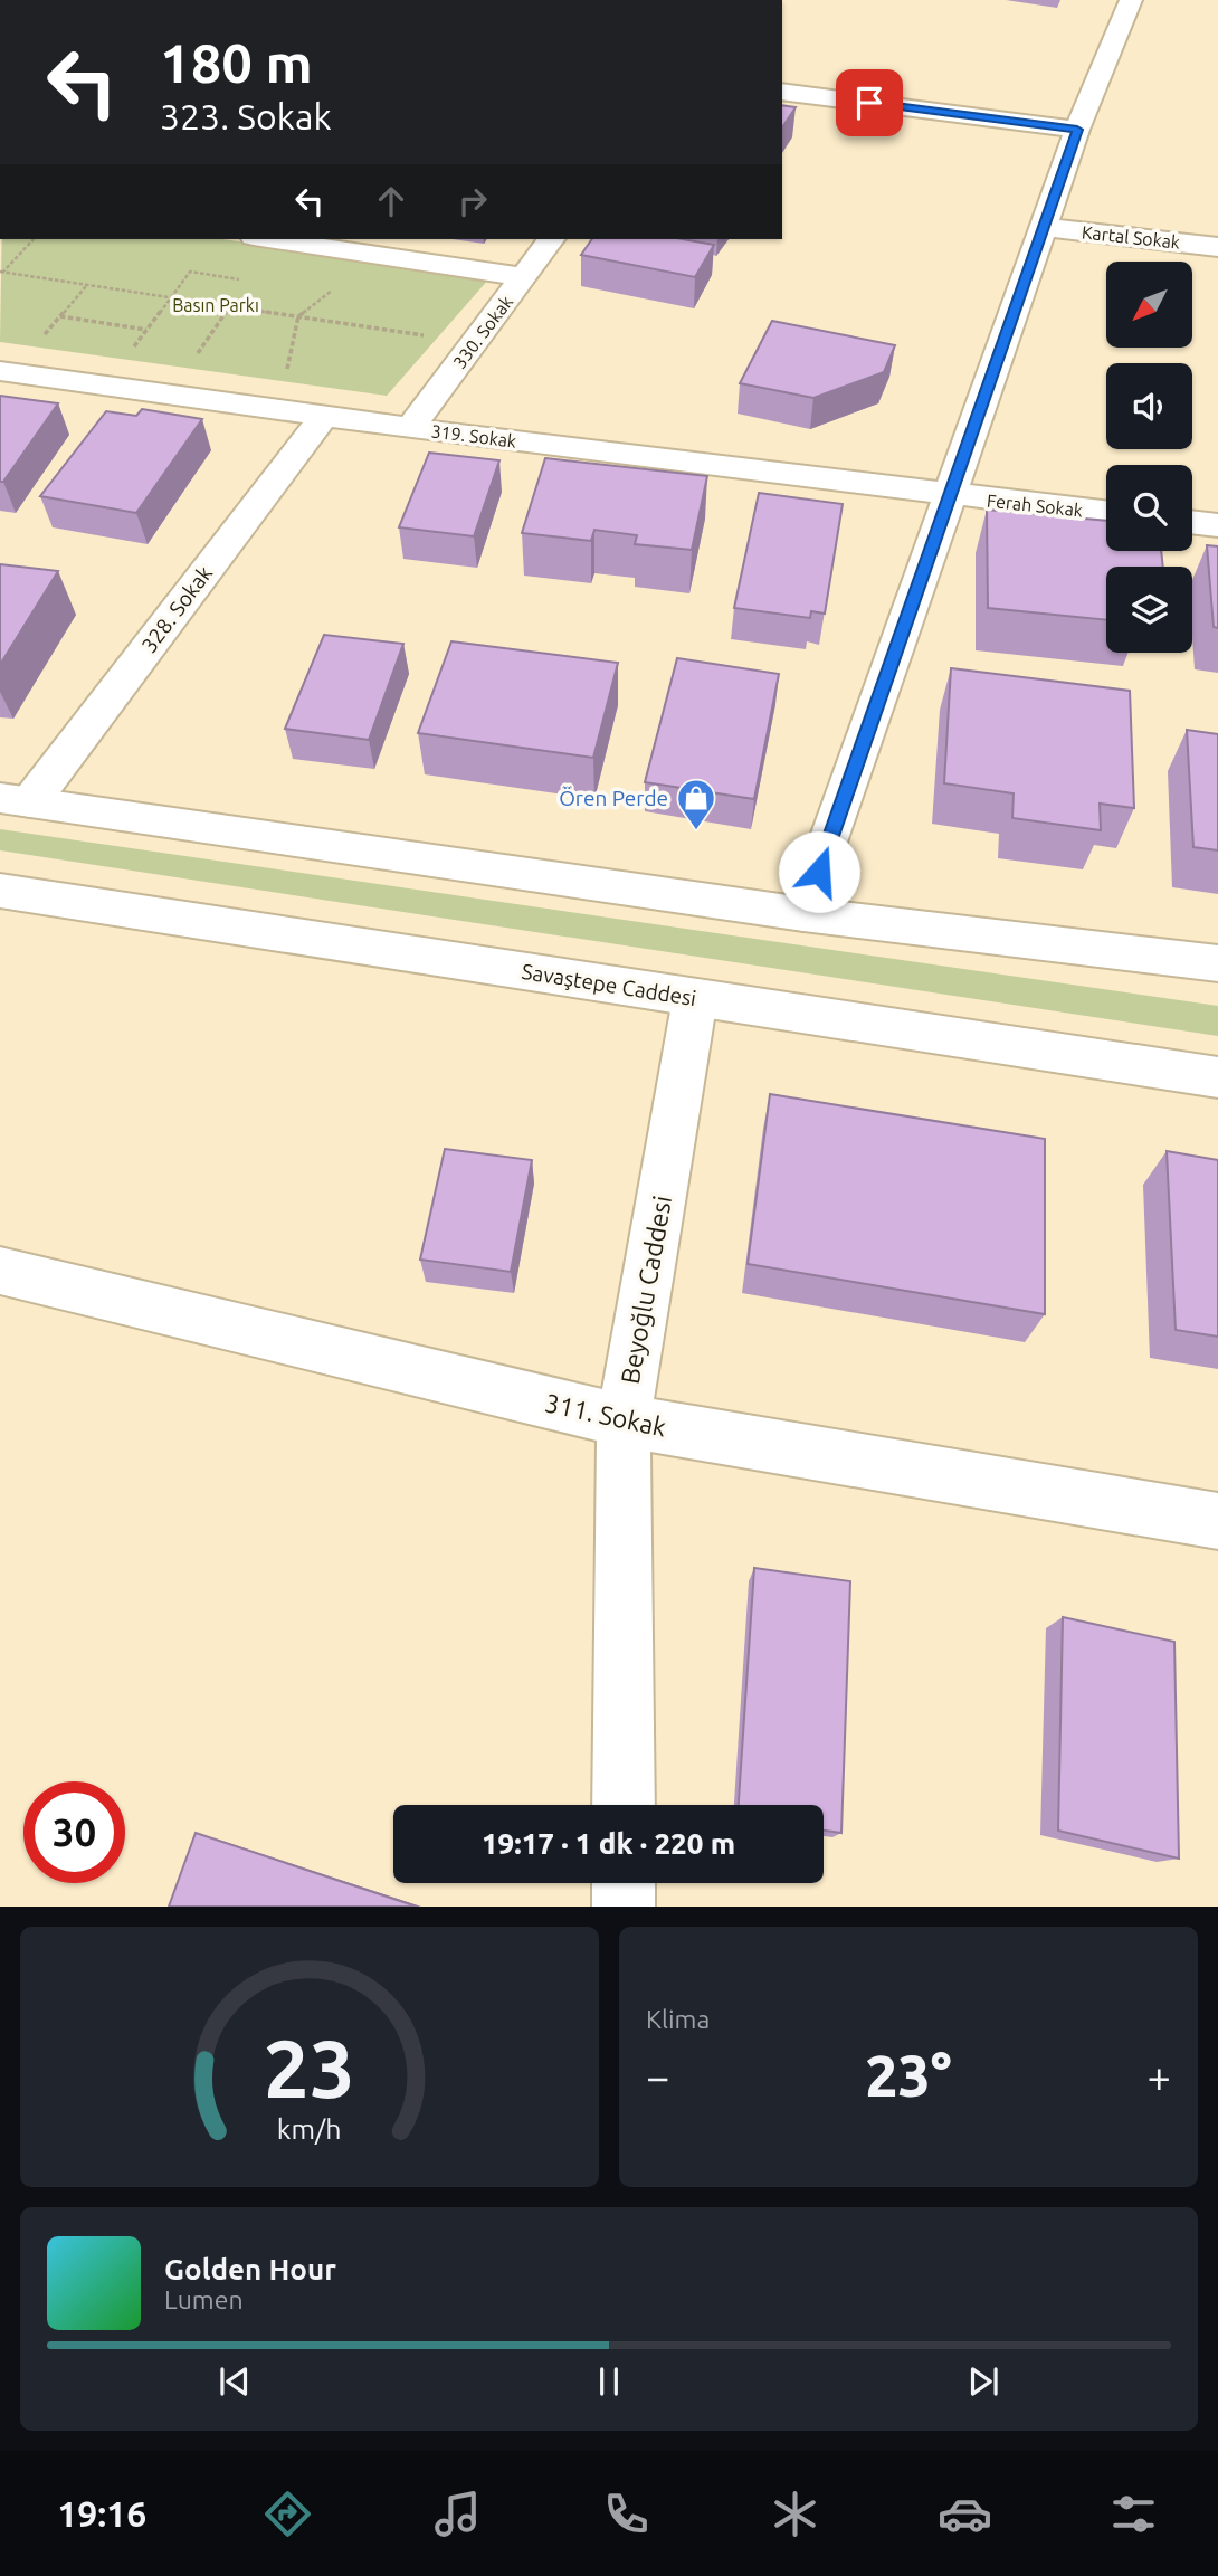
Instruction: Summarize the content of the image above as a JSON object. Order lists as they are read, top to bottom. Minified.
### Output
{"streets":{"street":["Kartal Sokak","330. Sokak","319. Sokak","Ferah Sokak","328. Sokak","Savaştepe Caddesi","Beyoğlu Caddesi","311. Sokak"]},"crossings":[["330. Sokak","319. Sokak"],["319. Sokak","Ferah Sokak"],["319. Sokak","328. Sokak"],["Savaştepe Caddesi","Beyoğlu Caddesi"],["Beyoğlu Caddesi","311. Sokak"]],"parks":["Basın Parkı"],"places":{"shop":["Ören Perde"]},"north":"bottom left","page":{"turn":["180 m","323. Sokak"],"limit":"30","trip":"19:17 · 1 dk · 220 m","tile":"Klima","heat":["−","23°","+"],"song":["Golden Hour","Lumen"],"tabs":"19:16","gauge":["23","km/h"]}}
